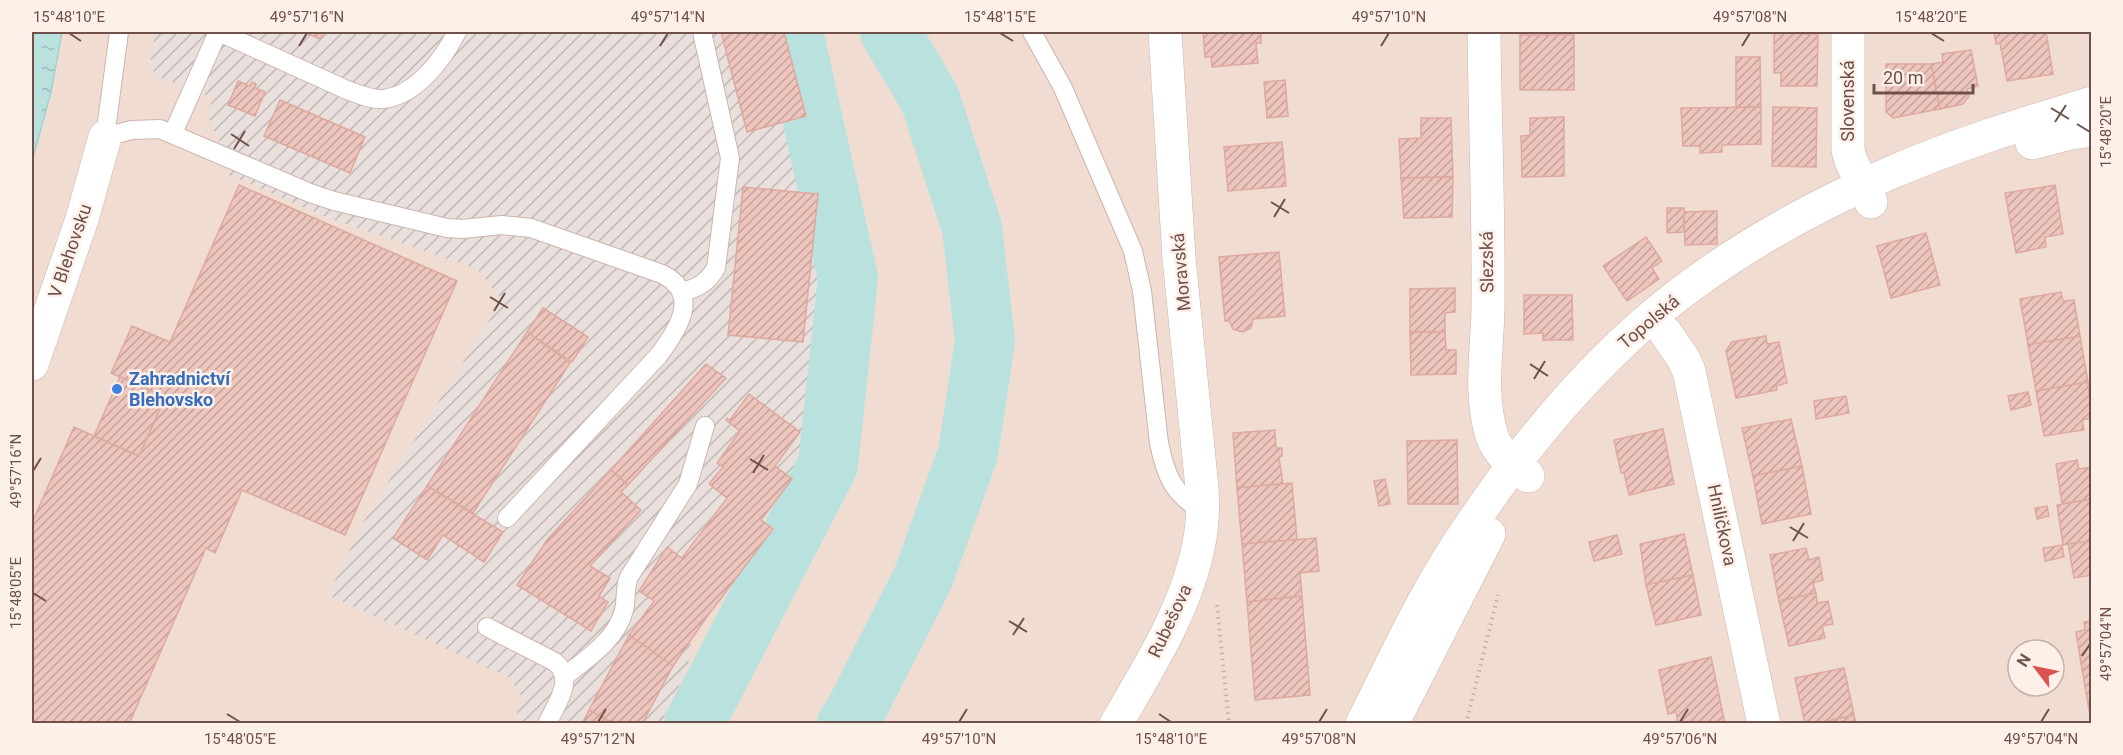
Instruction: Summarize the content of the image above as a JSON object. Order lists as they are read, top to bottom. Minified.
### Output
{"streets":{"street":["Slovenská","V Blehovsku","Slezská","Moravská","Topolská","Hniličkova","Rubešova"]},"crossings":[["Slovenská","Topolská"],["Slezská","Topolská"],["Moravská","Rubešova"],["Topolská","Hniličkova"]],"places":["Zahradnictví Blehovsko"],"scale_bar":"20 m","north":"top left","coordinates":["15°48'10\"E","49°57'16\"N","49°57'14\"N","15°48'15\"E","49°57'10\"N","49°57'08\"N","15°48'20\"E","15°48'05\"E","49°57'04\"N","49°57'12\"N","49°57'06\"N"]}
